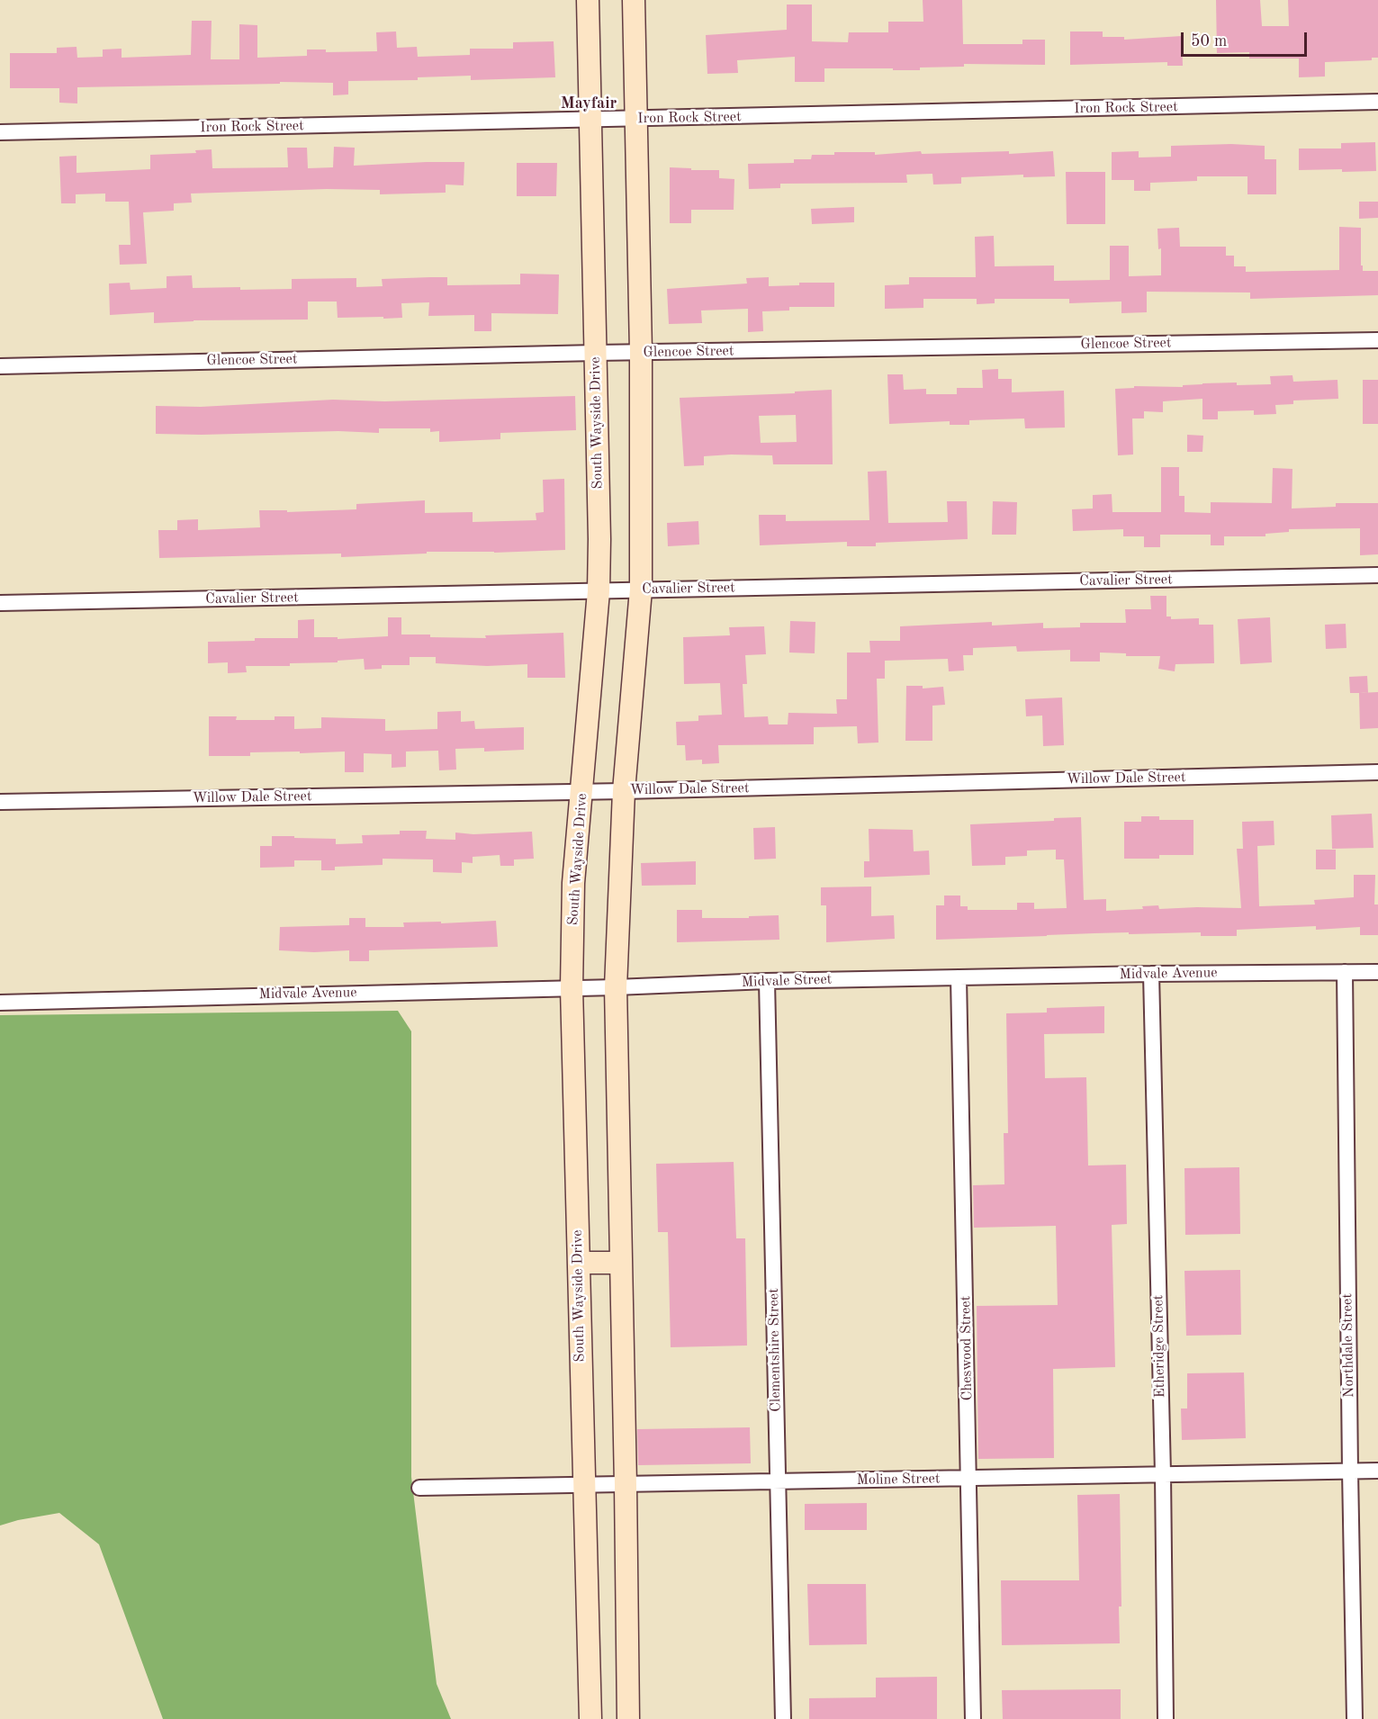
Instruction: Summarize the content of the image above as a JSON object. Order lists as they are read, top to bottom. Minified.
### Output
{"streets":{"main road":["South Wayside Drive"],"street":["Iron Rock Street","Glencoe Street","Cavalier Street","Willow Dale Street","Midvale Avenue","Midvale Street","Northdale Street","Etheridge Street","Cheswood Street","Clementshire Street","Moline Street"]},"crossings":[["Iron Rock Street","South Wayside Drive"],["Glencoe Street","South Wayside Drive"],["South Wayside Drive","Cavalier Street"],["South Wayside Drive","Willow Dale Street"],["South Wayside Drive","Midvale Avenue"],["South Wayside Drive","Moline Street"],["Midvale Avenue","Midvale Street"],["Midvale Avenue","Northdale Street"],["Midvale Avenue","Etheridge Street"],["Midvale Avenue","Cheswood Street"],["Midvale Street","Cheswood Street"],["Midvale Street","Clementshire Street"],["Northdale Street","Moline Street"],["Etheridge Street","Moline Street"],["Cheswood Street","Moline Street"],["Clementshire Street","Moline Street"]],"districts":["Mayfair"],"scale_bar":"50 m"}
